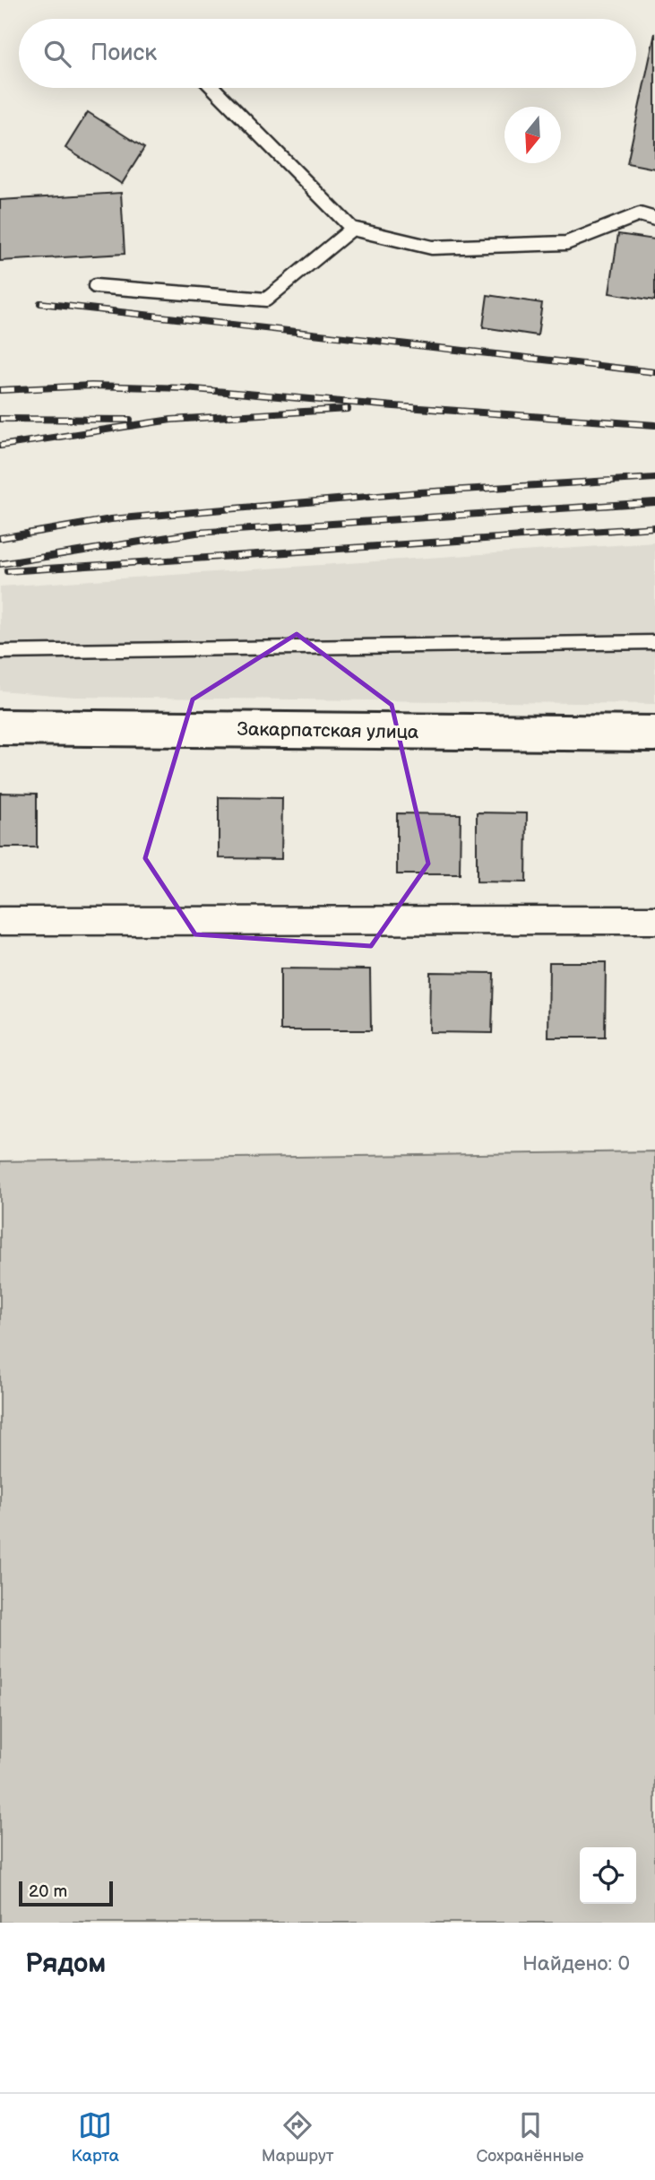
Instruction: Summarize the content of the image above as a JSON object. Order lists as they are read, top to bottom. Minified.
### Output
{"streets":{"street":["Закарпатская улица"]},"scale_bar":"20 m","north":"bottom","page":{"search":"Поиск","scale":"20 m","heading":["Рядом","Найдено: 0"],"nav":["Карта","Маршрут","Сохранённые"]}}
